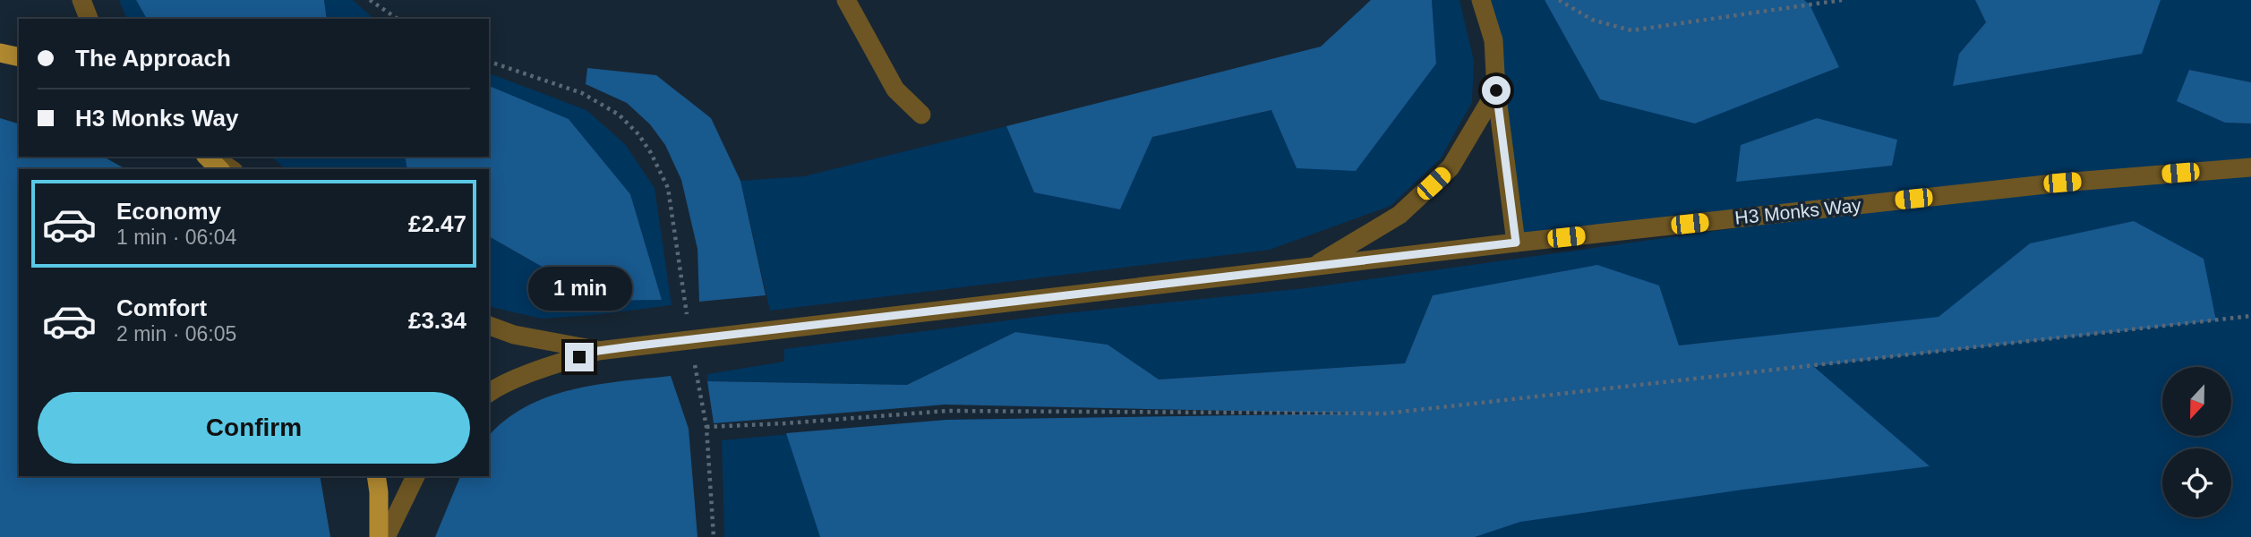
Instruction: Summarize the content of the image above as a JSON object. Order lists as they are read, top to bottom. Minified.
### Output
{"streets":{"street":["H3 Monks Way"]},"north":"bottom","page":{"banner":["The Approach","H3 Monks Way"],"list":[{"name":"Economy","note":"1 min · 06:04","value":"£2.47"},{"name":"Comfort","note":"2 min · 06:05","value":"£3.34"}],"bubble":"1 min","buttons":"Confirm"}}
